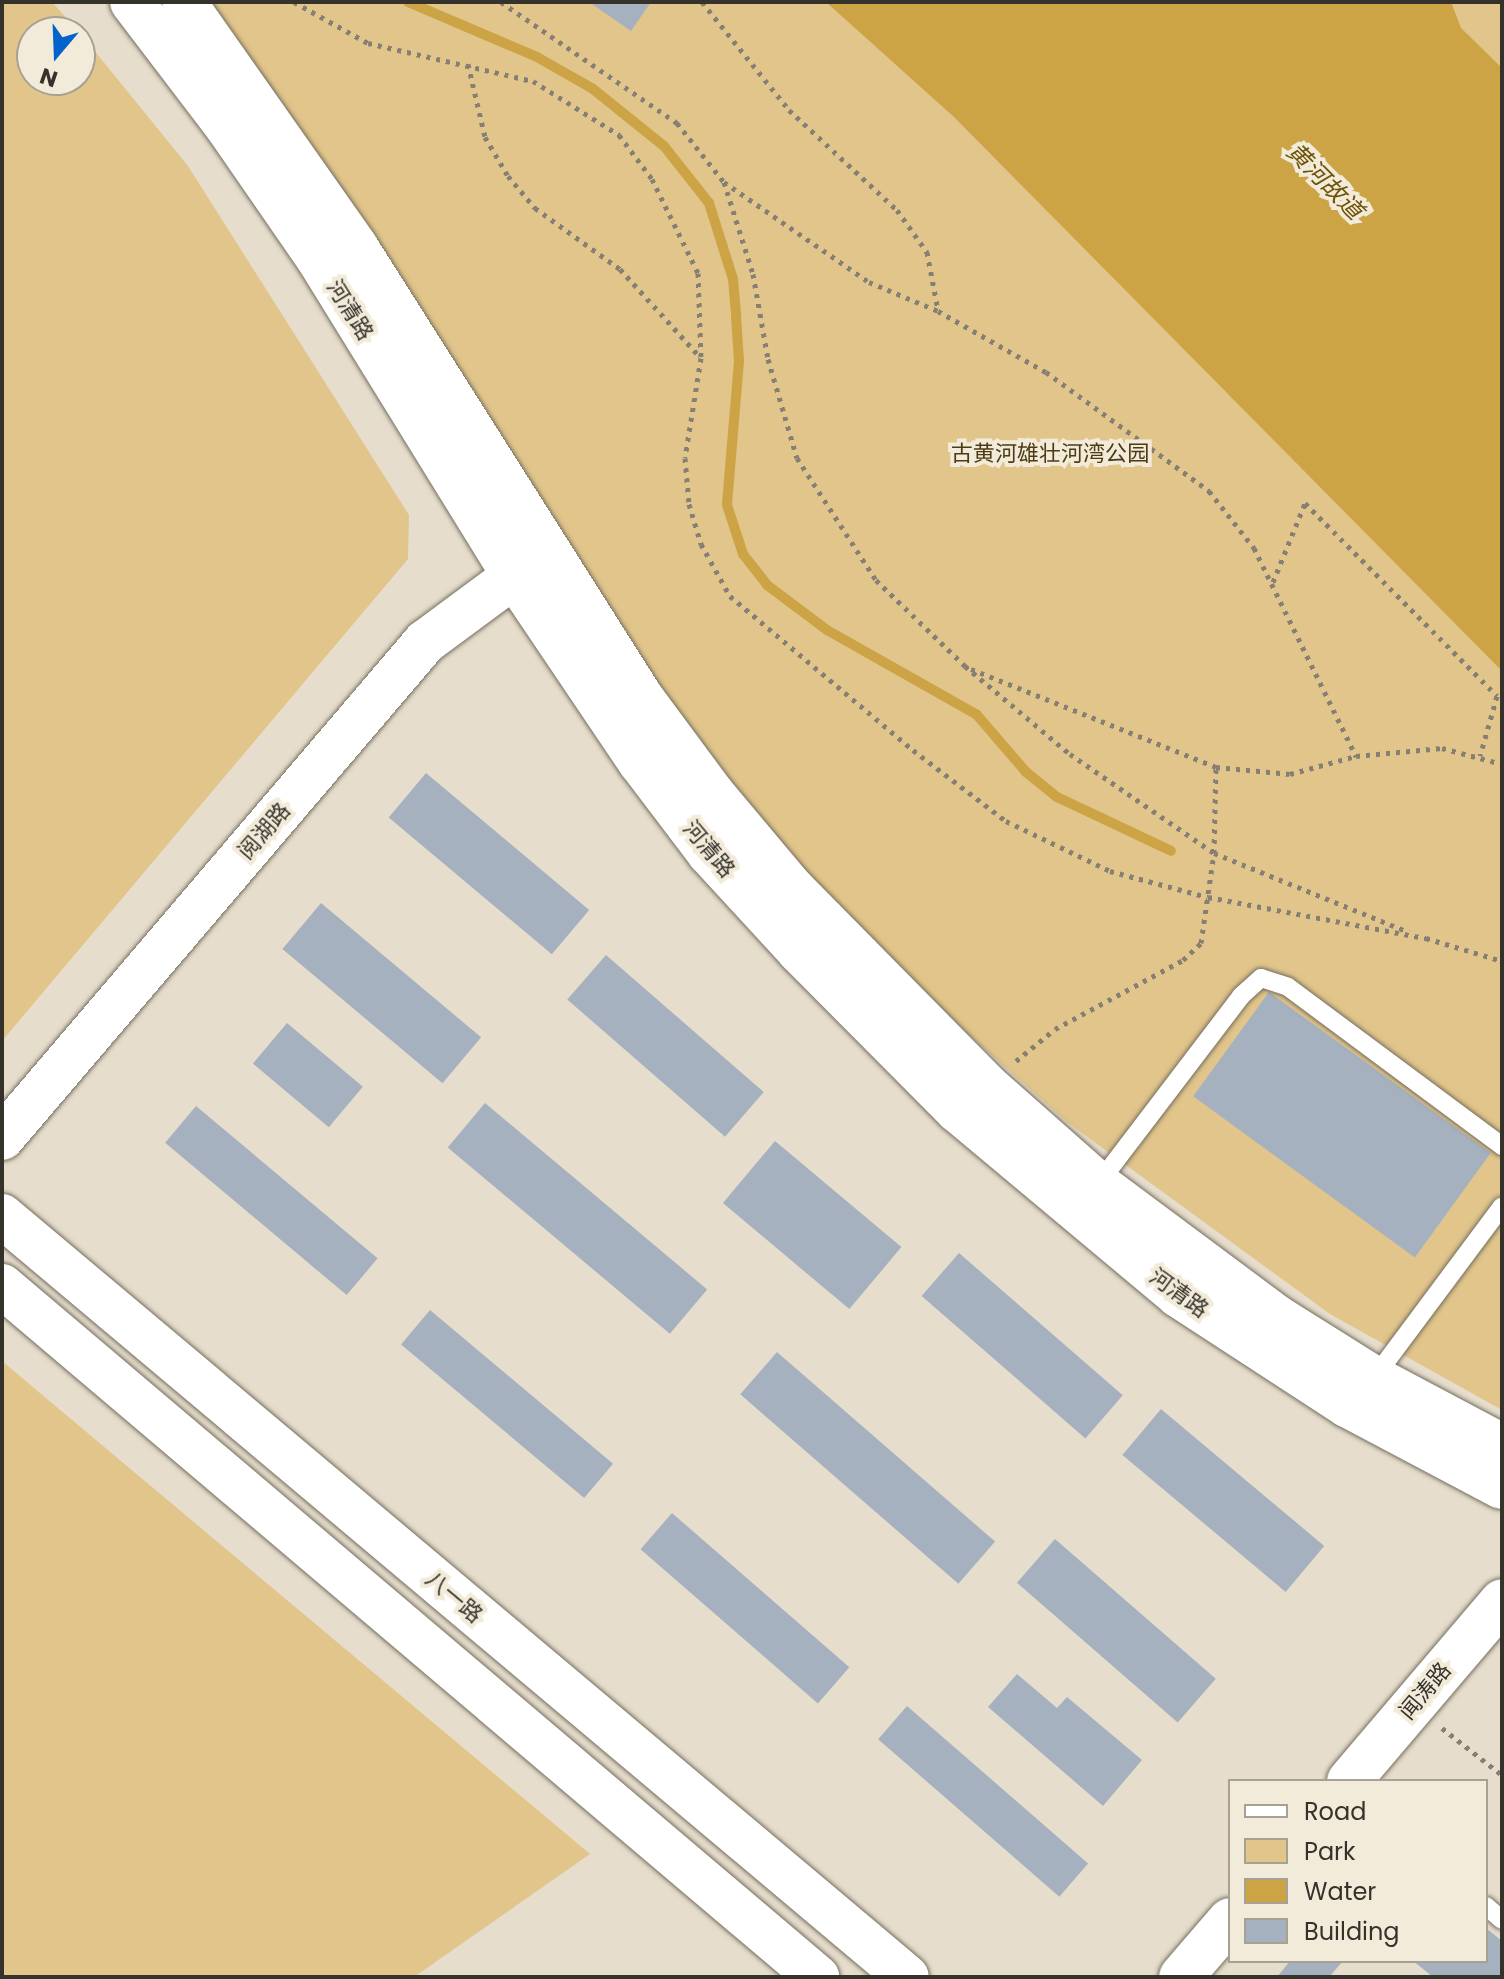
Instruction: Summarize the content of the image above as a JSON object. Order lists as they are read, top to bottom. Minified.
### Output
{"streets":{"street":["河清路","阅湖路","八一路","闻涛路"]},"crossings":[["河清路","阅湖路"]],"water":["黄河故道"],"parks":["古黄河雄壮河湾公园"],"legend":["Road","Park","Water","Building"],"north":"bottom"}
